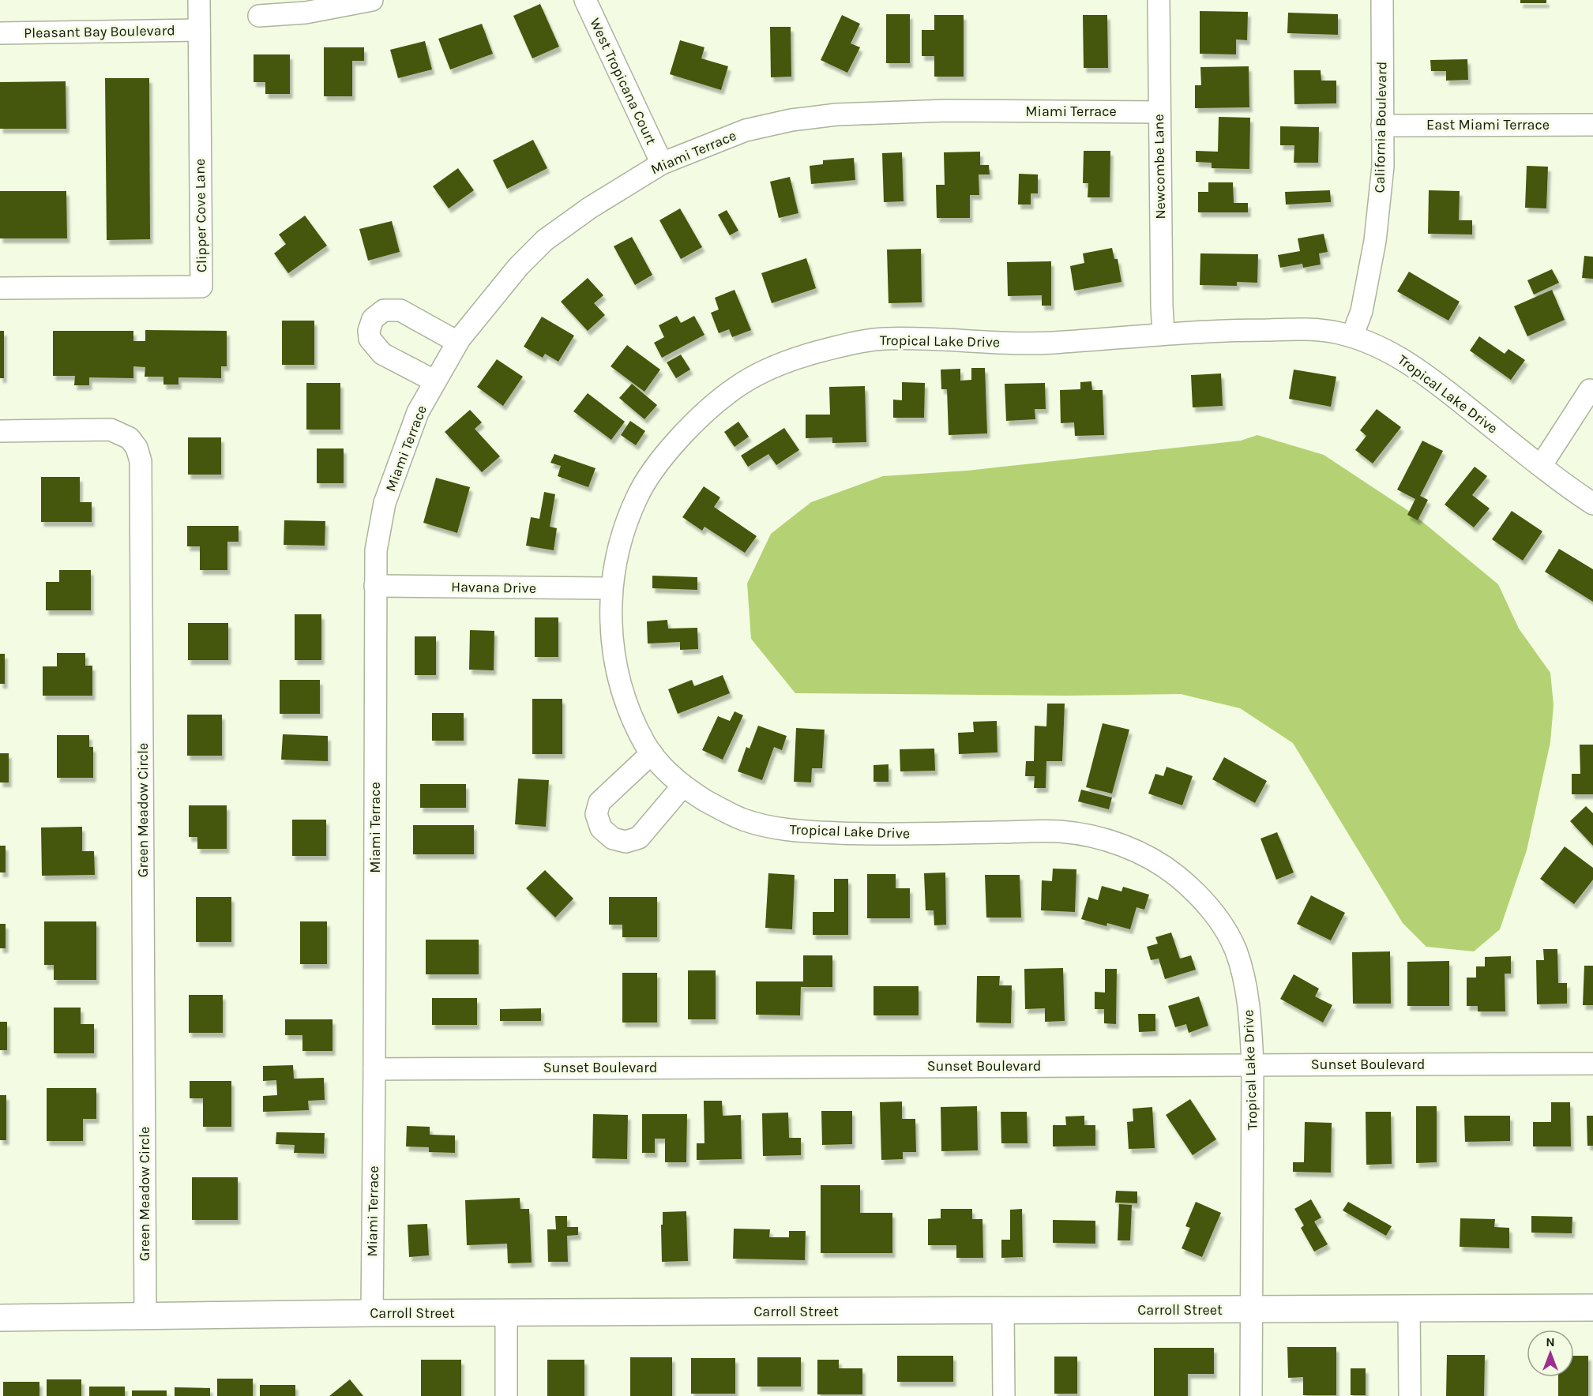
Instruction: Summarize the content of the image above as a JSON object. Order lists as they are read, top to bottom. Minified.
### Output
{"streets":{"main road":["Carroll Street"],"street":["Pleasant Bay Boulevard","West Tropicana Court","Miami Terrace","East Miami Terrace","California Boulevard","Newcombe Lane","Clipper Cove Lane","Tropical Lake Drive","Havana Drive","Green Meadow Circle","Sunset Boulevard"]},"crossings":[["Pleasant Bay Boulevard","Clipper Cove Lane"],["West Tropicana Court","Miami Terrace"],["Miami Terrace","Newcombe Lane"],["Miami Terrace","Havana Drive"],["Miami Terrace","Sunset Boulevard"],["Miami Terrace","Carroll Street"],["East Miami Terrace","California Boulevard"],["California Boulevard","Tropical Lake Drive"],["Newcombe Lane","Tropical Lake Drive"],["Tropical Lake Drive","Havana Drive"],["Tropical Lake Drive","Sunset Boulevard"],["Tropical Lake Drive","Carroll Street"],["Green Meadow Circle","Carroll Street"]],"north":"top"}
